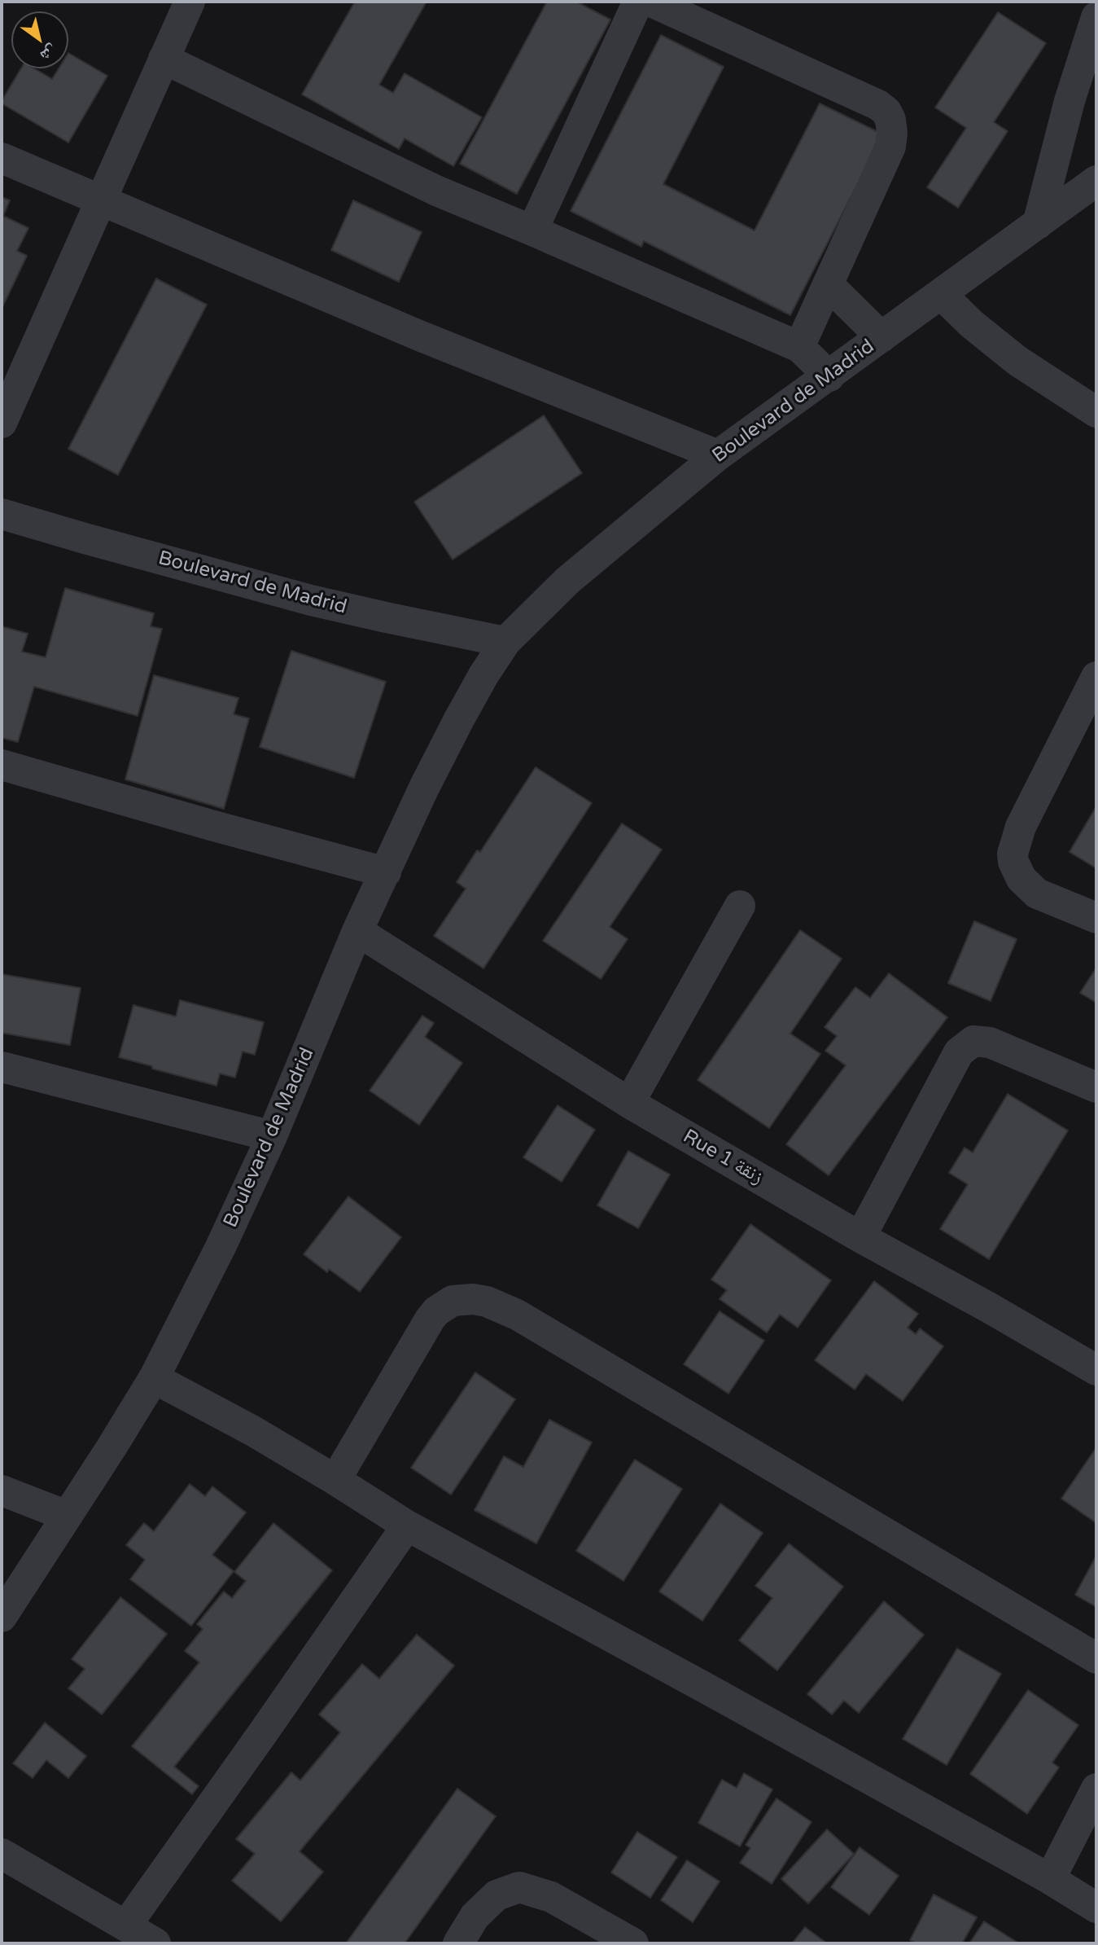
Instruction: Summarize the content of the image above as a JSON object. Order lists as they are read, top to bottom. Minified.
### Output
{"streets":{"street":["Boulevard de Madrid","Rue 1 زنقة"]},"crossings":[["Boulevard de Madrid","Rue 1 زنقة"]],"north":"bottom right"}
